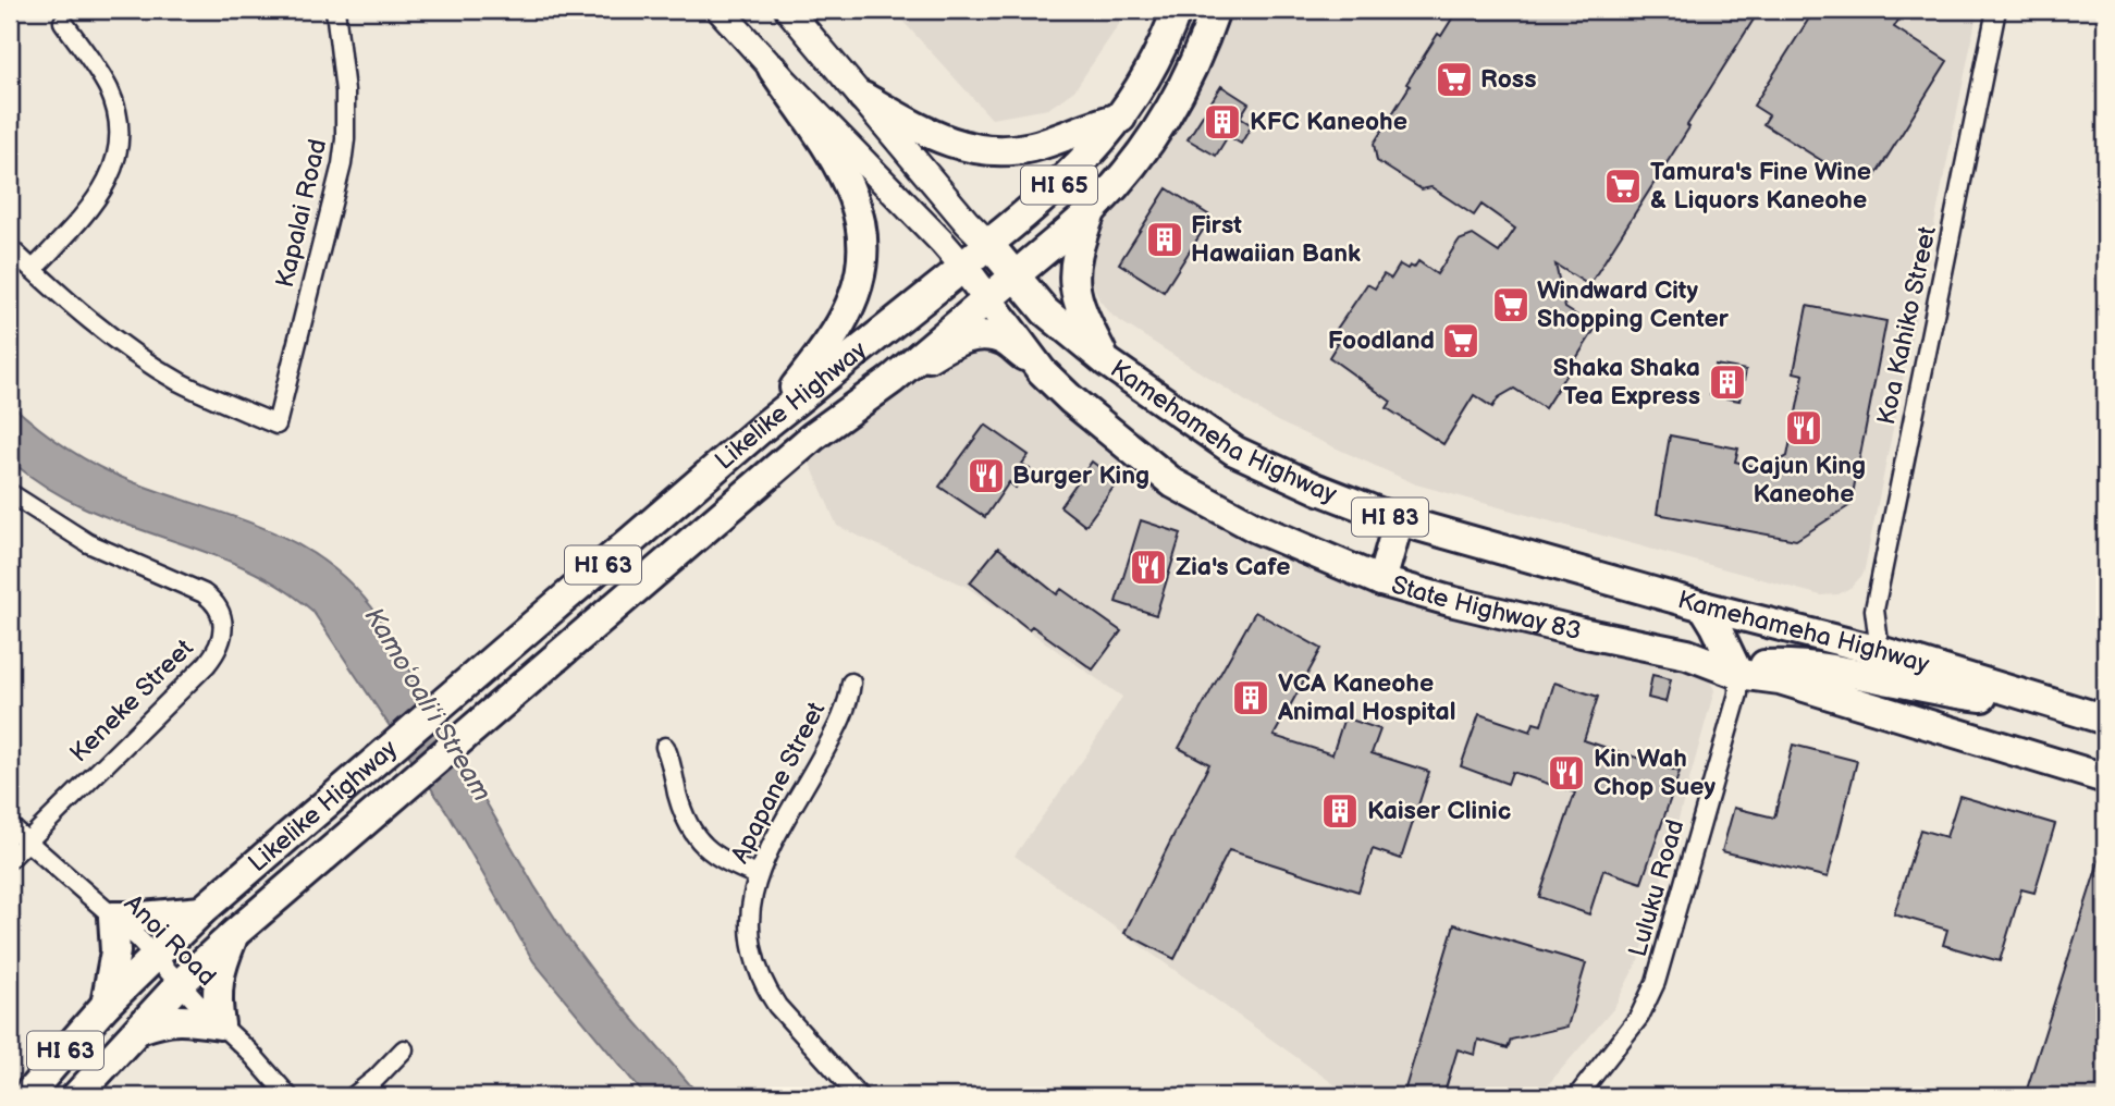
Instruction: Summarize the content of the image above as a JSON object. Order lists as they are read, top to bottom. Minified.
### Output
{"streets":{"main road":["HI 65","Likelike Highway","Kamehameha Highway","HI 83","HI 63","State Highway 83"],"street":["Kapalai Road","Koa Kahiko Street","Keneke Street","Apapane Street","Luluku Road","Anoi Road"]},"crossings":[["HI 65","Likelike Highway"],["HI 65","Kamehameha Highway"],["Koa Kahiko Street","Kamehameha Highway"],["Likelike Highway","Kamehameha Highway"],["Likelike Highway","HI 83"],["Likelike Highway","State Highway 83"],["Likelike Highway","Anoi Road"],["HI 83","State Highway 83"],["State Highway 83","Luluku Road"],["Keneke Street","Anoi Road"]],"water":["Kamoʻoaliʻi Stream"],"places":{"supermarket":["Ross","Tamura's Fine Wine & Liquors Kaneohe","Windward City Shopping Center","Foodland"],"building":["KFC Kaneohe","First Hawaiian Bank","Shaka Shaka Tea Express","VCA Kaneohe Animal Hospital","Kaiser Clinic"],"restaurant":["Cajun King Kaneohe","Burger King","Zia's Cafe","Kin Wah Chop Suey"]}}
